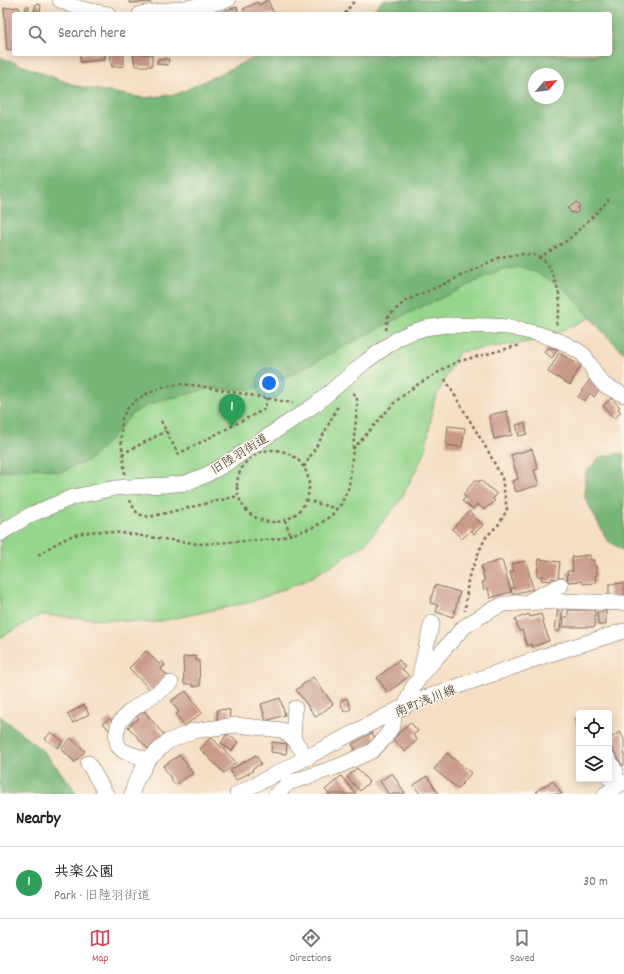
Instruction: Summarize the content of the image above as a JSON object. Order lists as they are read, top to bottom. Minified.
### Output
{"streets":{"street":["旧陸羽街道","南町浅川線"]},"north":"top right","page":{"search":"Search here","pins":"1","heading":"Nearby","list":[{"mark":"1","name":"共楽公園","note":"Park · 旧陸羽街道","value":"30 m"}],"nav":["Map","Directions","Saved"]}}
